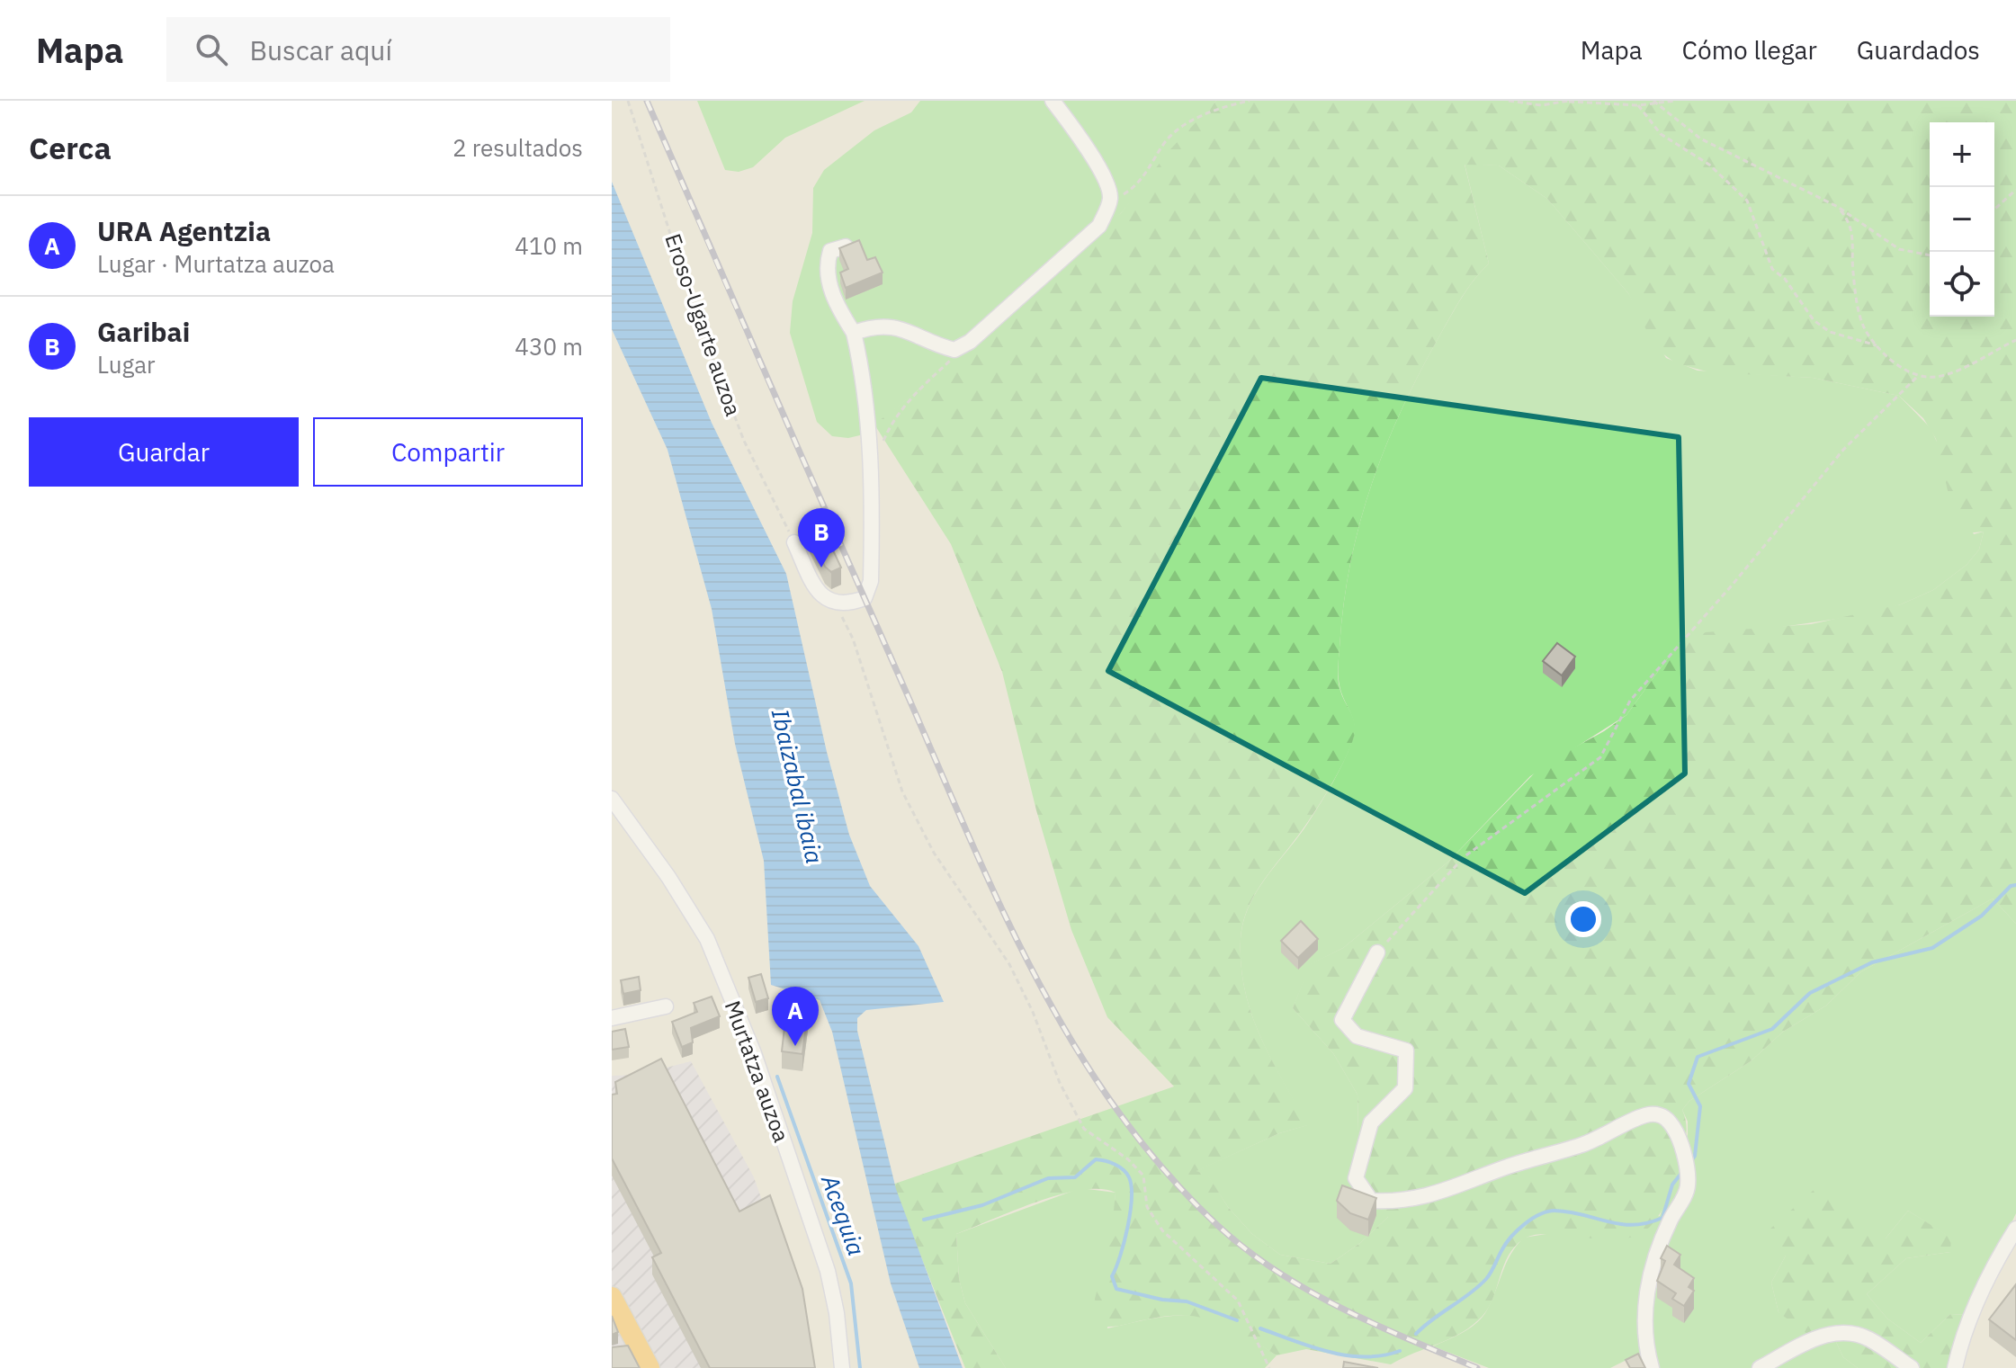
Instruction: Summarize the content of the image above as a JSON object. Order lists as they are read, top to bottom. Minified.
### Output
{"streets":{"street":["Murtatza auzoa"],"path":["Eroso-Ugarte auzoa"]},"water":["Ibaizabal ibaia","Acequia"],"page":{"header":"Mapa","search":"Buscar aquí","nav":["Mapa","Cómo llegar","Guardados"],"heading":["Cerca","2 resultados"],"map_buttons":["+","−"],"list":[{"mark":"A","name":"URA Agentzia","note":"Lugar · Murtatza auzoa","value":"410 m"},{"mark":"B","name":"Garibai","note":"Lugar","value":"430 m"}],"buttons":["Guardar","Compartir"],"pins":["B","A"]}}
